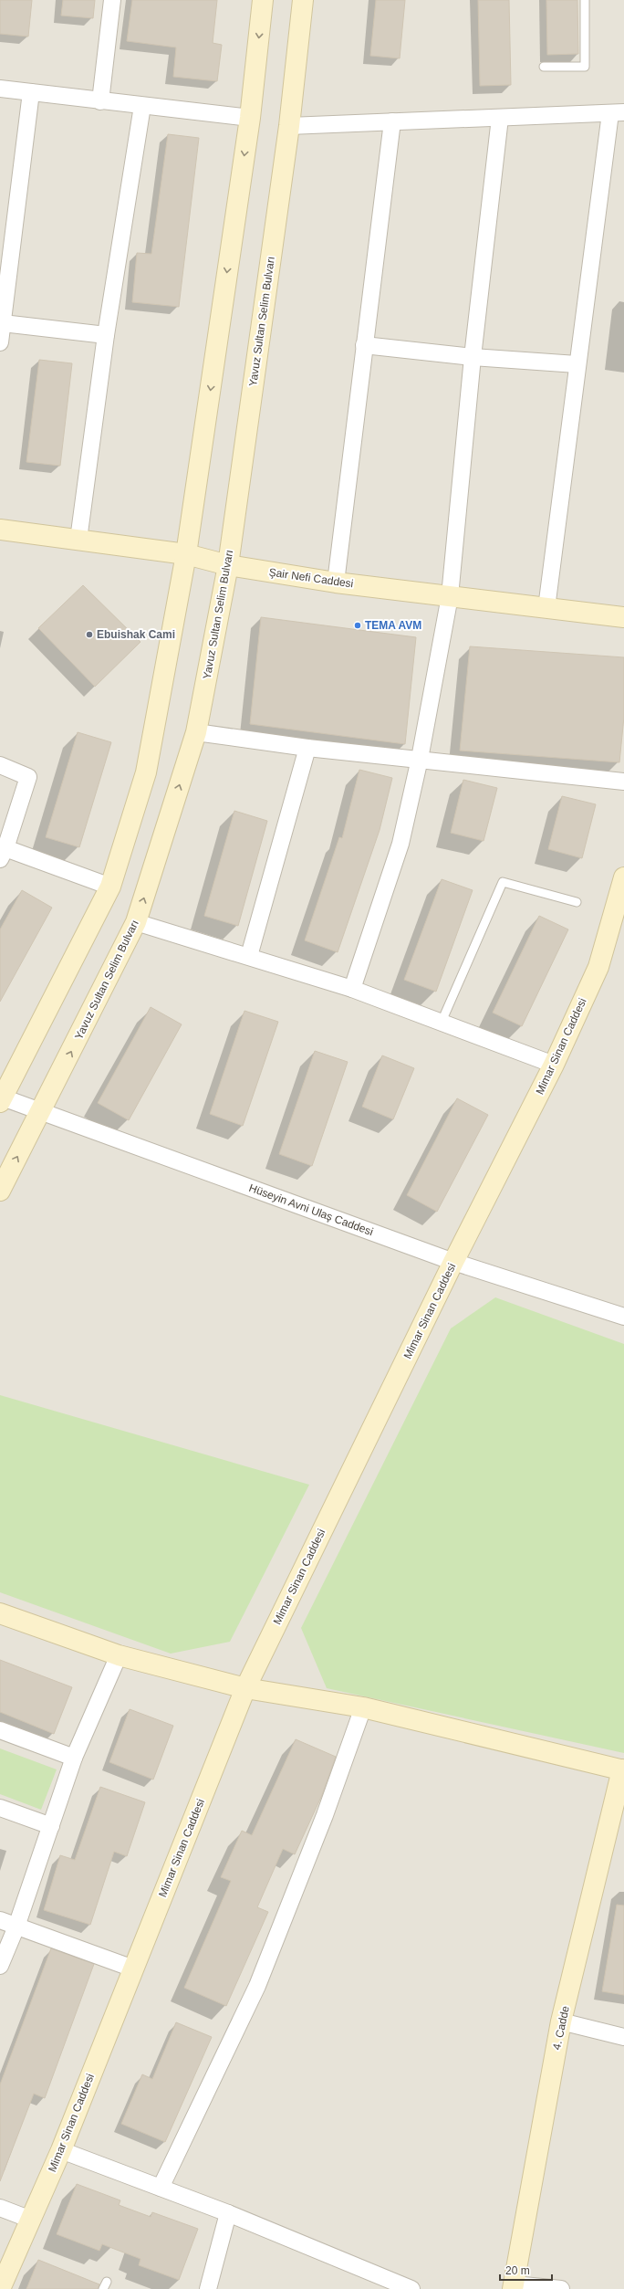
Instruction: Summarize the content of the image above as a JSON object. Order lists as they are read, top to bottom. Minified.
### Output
{"streets":{"main road":["Yavuz Sultan Selim Bulvarı","Şair Nefi Caddesi","Mimar Sinan Caddesi","4. Cadde"],"street":["Hüseyin Avni Ulaş Caddesi"]},"crossings":[["Yavuz Sultan Selim Bulvarı","Şair Nefi Caddesi"],["Yavuz Sultan Selim Bulvarı","Hüseyin Avni Ulaş Caddesi"],["Mimar Sinan Caddesi","Hüseyin Avni Ulaş Caddesi"]],"places":["TEMA AVM","Ebuishak Cami"],"scale_bar":"20 m"}
